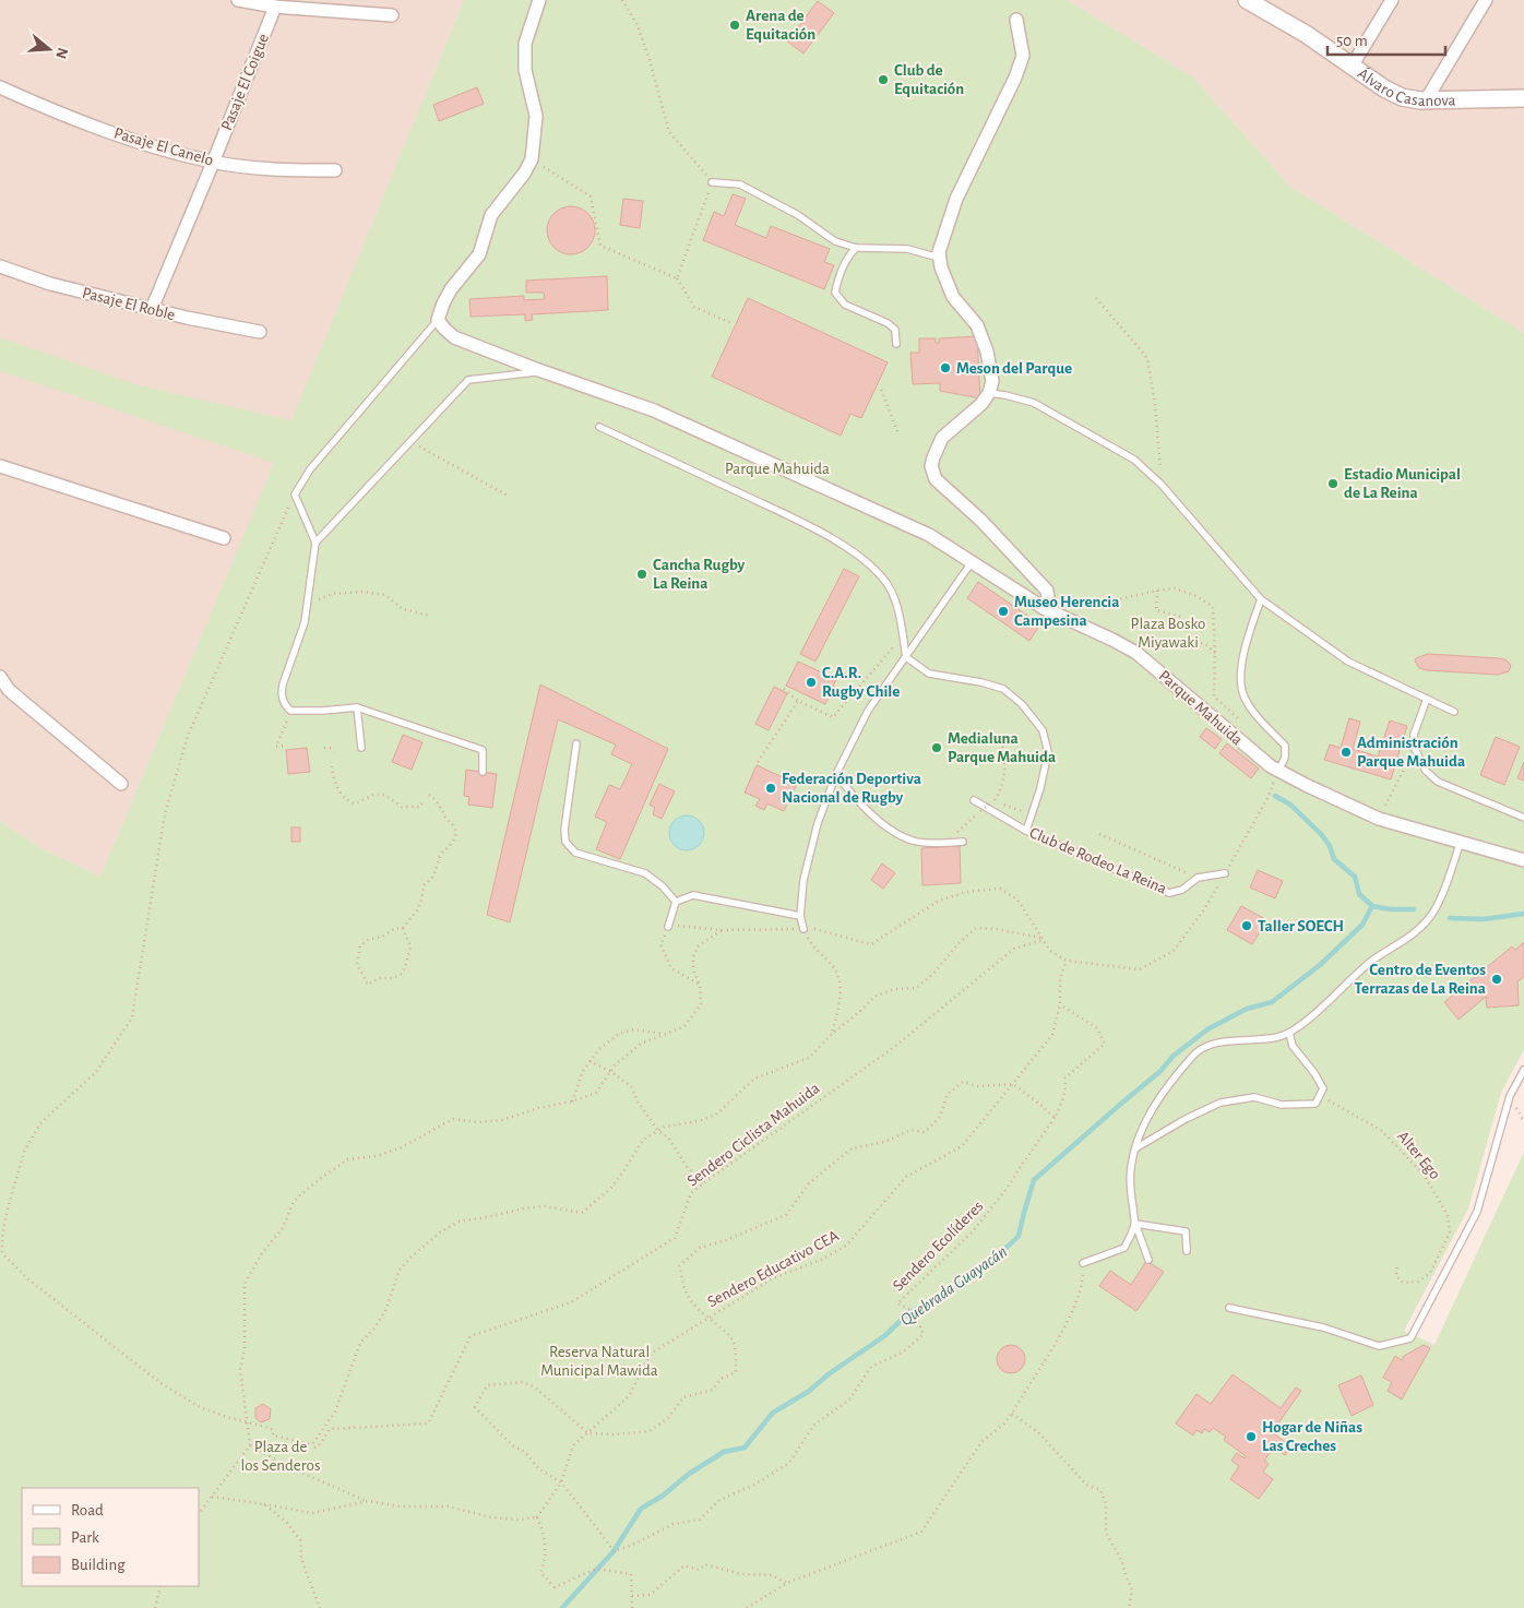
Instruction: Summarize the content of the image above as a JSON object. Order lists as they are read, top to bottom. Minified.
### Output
{"streets":{"street":["Pasaje El Coigue","Álvaro Casanova","Pasaje El Canelo","Pasaje El Roble","Parque Mahuida"],"lane":["Club de Rodeo La Reina"],"path":["Sendero Ciclista Mahuida","Alter Ego","Sendero Ecolíderes","Sendero Educativo CEA"]},"crossings":[["Pasaje El Coigue","Pasaje El Canelo"],["Pasaje El Coigue","Pasaje El Roble"],["Sendero Ecolíderes","Sendero Educativo CEA"]],"water":["Quebrada Guayacán"],"parks":["Parque Mahuida","Plaza Bosko Miyawaki","Reserva Natural Municipal Mawida","Plaza de los Senderos"],"places":["Arena de Equitación","Club de Equitación","Meson del Parque","Estadio Municipal de La Reina","Cancha Rugby La Reina","Museo Herencia Campesina","C.A.R. Rugby Chile","Medialuna Parque Mahuida","Administración Parque Mahuida","Federación Deportiva Nacional de Rugby","Taller SOECH","Centro de Eventos Terrazas de La Reina","Hogar de Niñas Las Creches"],"legend":["Road","Park","Building"],"scale_bar":"50 m","north":"right"}
